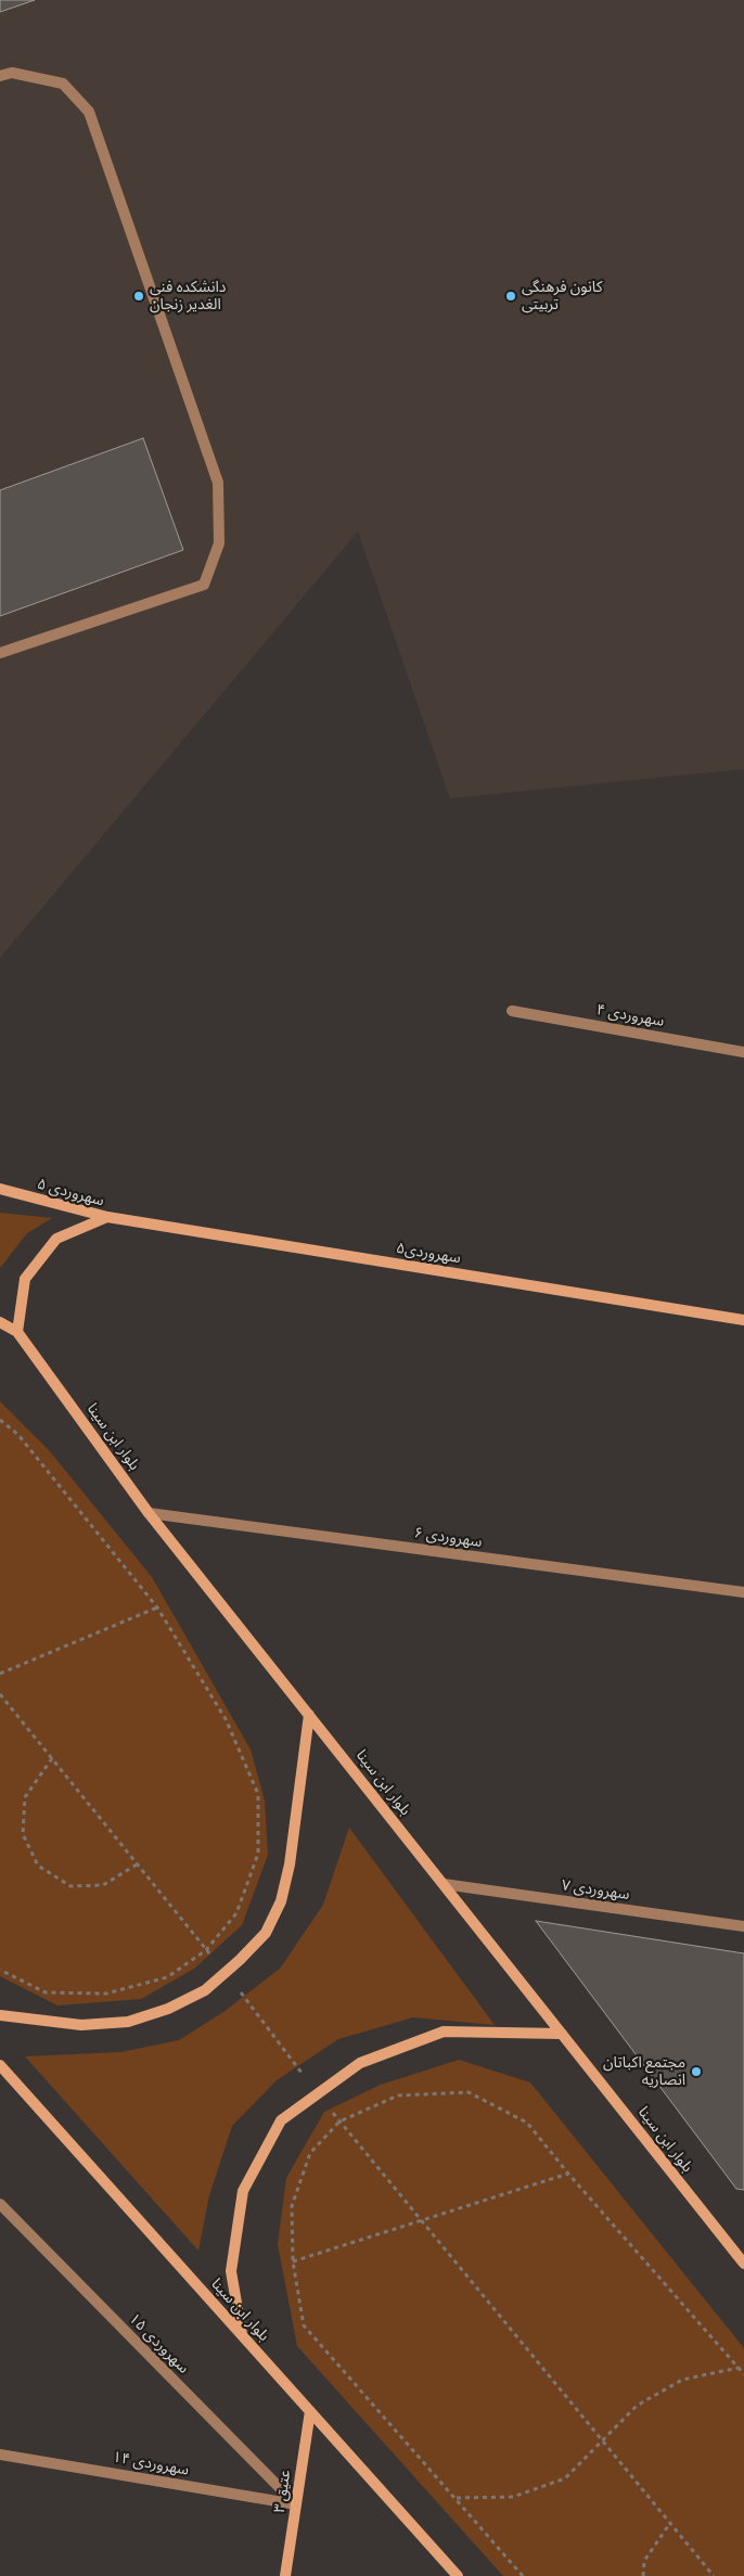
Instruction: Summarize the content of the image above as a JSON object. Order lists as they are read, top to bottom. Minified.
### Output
{"streets":{"street":["سهروردی ۴","سهروردی ۵","سهروردی۵","بلوار ابن سینا","سهروردی ۶","سهروردی ۷","سهروردی ۱۵","سهروردی ۱۴","عتیق ۳"]},"crossings":[["سهروردی ۵","سهروردی۵"],["سهروردی ۵","بلوار ابن سینا"],["بلوار ابن سینا","سهروردی ۶"],["بلوار ابن سینا","سهروردی ۷"],["بلوار ابن سینا","عتیق ۳"],["سهروردی ۱۵","سهروردی ۱۴"],["سهروردی ۱۵","عتیق ۳"],["سهروردی ۱۴","عتیق ۳"]],"places":["دانشکده فنی الغدیر زنجان","کانون فرهنگی تربیتی","مجتمع اکباتان انصاریه"]}
